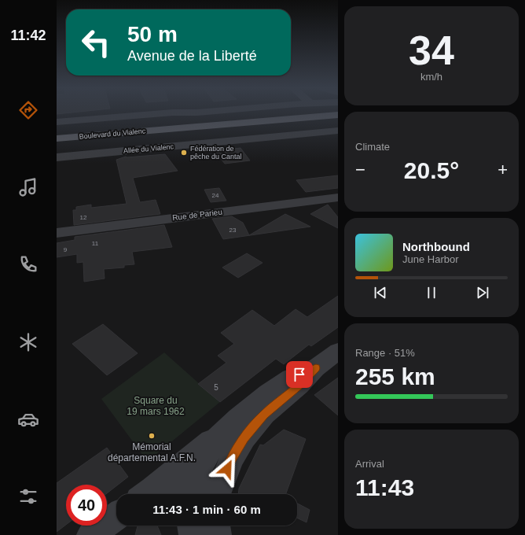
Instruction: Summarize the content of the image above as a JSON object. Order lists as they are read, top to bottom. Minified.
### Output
{"streets":{"main road":["Boulevard du Vialenc"],"street":["Allée du Vialenc","Rue de Parieu"]},"parks":["Square du 19 mars 1962"],"places":["Fédération de pêche du Cantal","Mémorial départemental A.F.N."],"house_numbers":["24","12","23","11","9","5"],"page":{"tabs":"11:42","tile":[["34","km/h"],"Climate",["Range · 51%","255 km"],["Arrival","11:43"]],"turn":["50 m","Avenue de la Liberté"],"heat":["−","20.5°","+"],"song":["Northbound","June Harbor"],"limit":"40","trip":"11:43 · 1 min · 60 m"}}
